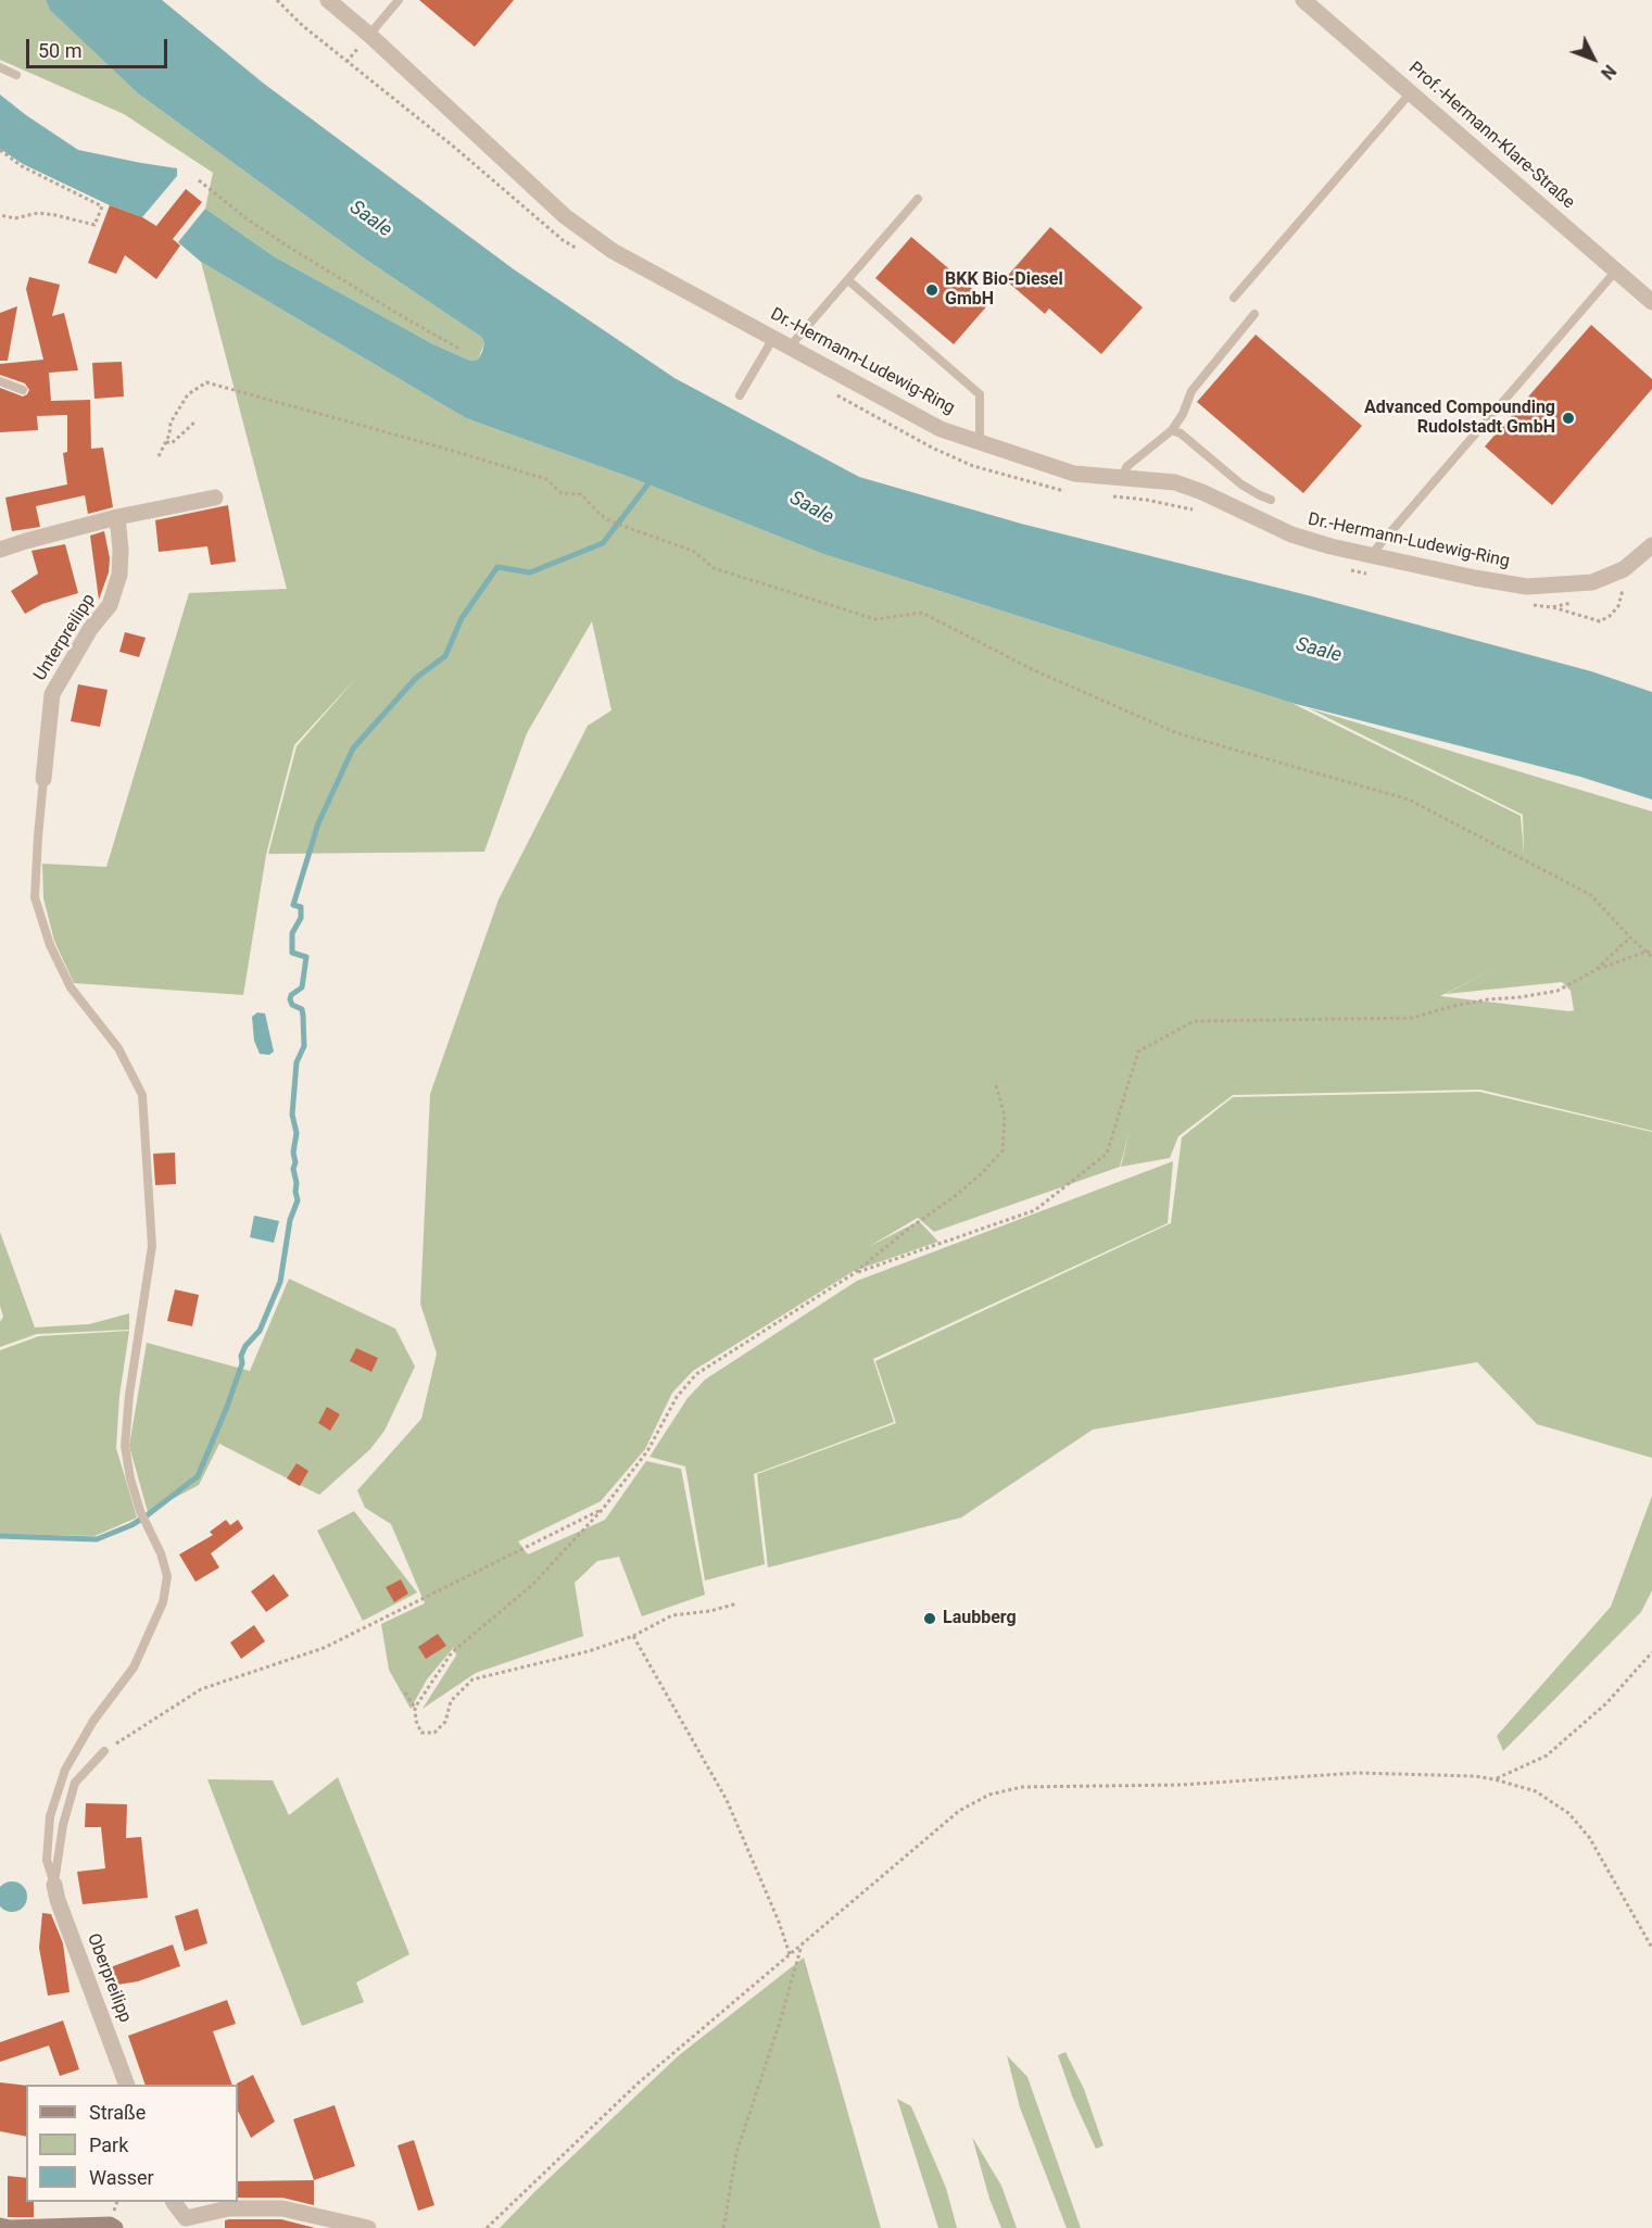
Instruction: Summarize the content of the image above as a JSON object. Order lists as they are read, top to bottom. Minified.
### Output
{"streets":{"street":["Prof.-Hermann-Klare-Straße","Dr.-Hermann-Ludewig-Ring","Unterpreilipp","Oberpreilipp"]},"water":["Saale"],"places":["BKK Bio-Diesel GmbH","Advanced Compounding Rudolstadt GmbH","Laubberg"],"legend":["Straße","Park","Wasser"],"scale_bar":"50 m","north":"bottom right"}
